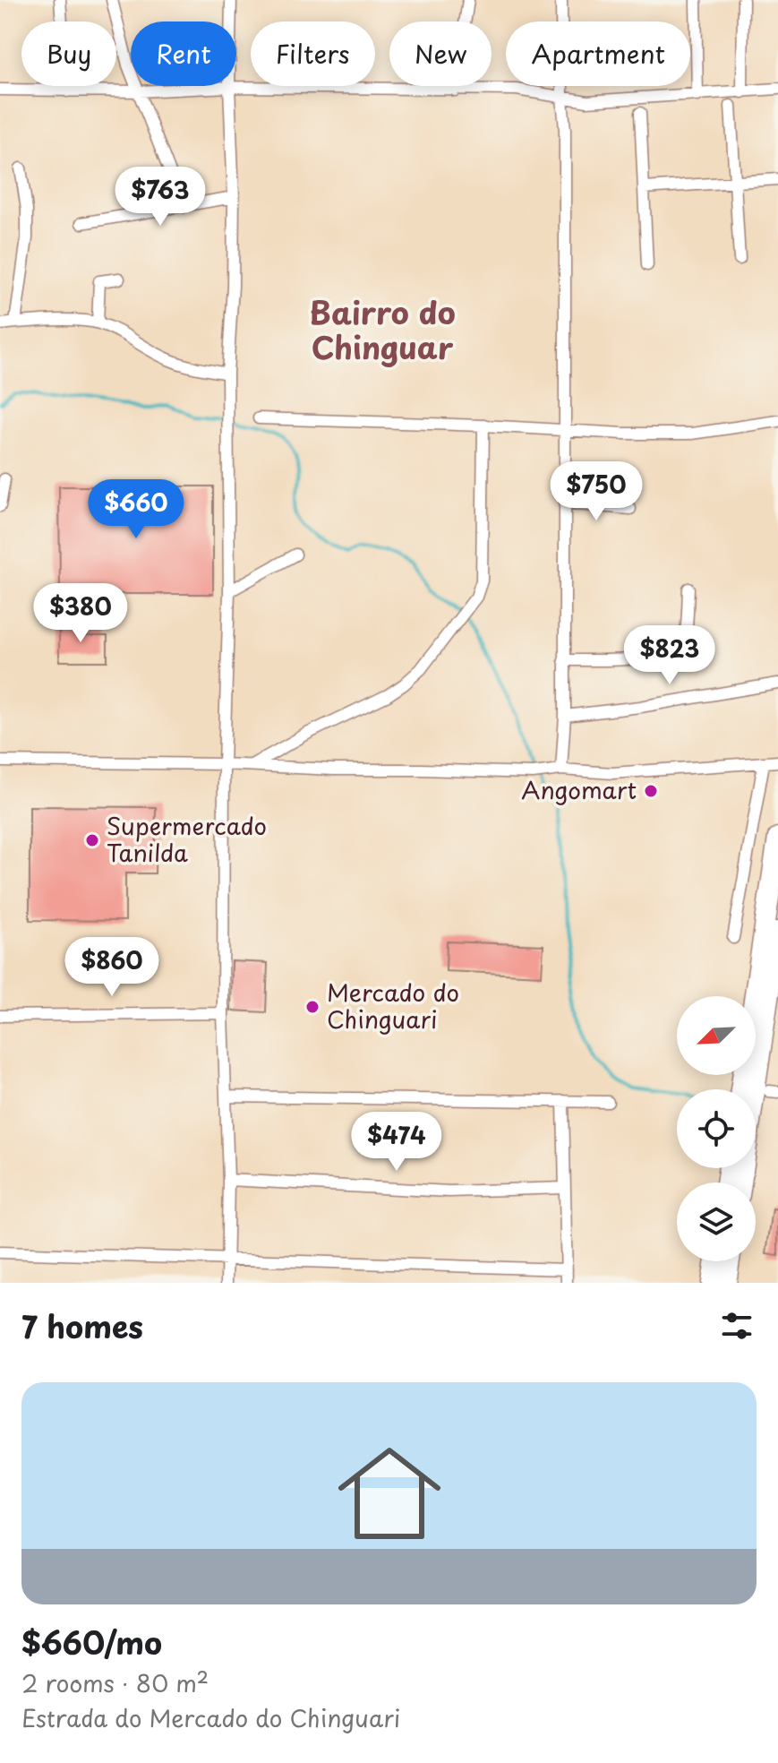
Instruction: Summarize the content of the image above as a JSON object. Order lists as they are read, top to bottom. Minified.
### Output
{"districts":["Bairro do Chinguar"],"places":["Angomart","Supermercado Tanilda","Mercado do Chinguari"],"north":"bottom left","page":{"chip":["Buy","Rent","Filters","New","Apartment"],"price":["$763","$750","$660","$380","$823","$860","$474"],"heading":"7 homes","list":[{"name":"$660/mo","note":"2 rooms · 80 m² · Estrada do Mercado do Chinguari"}]}}
